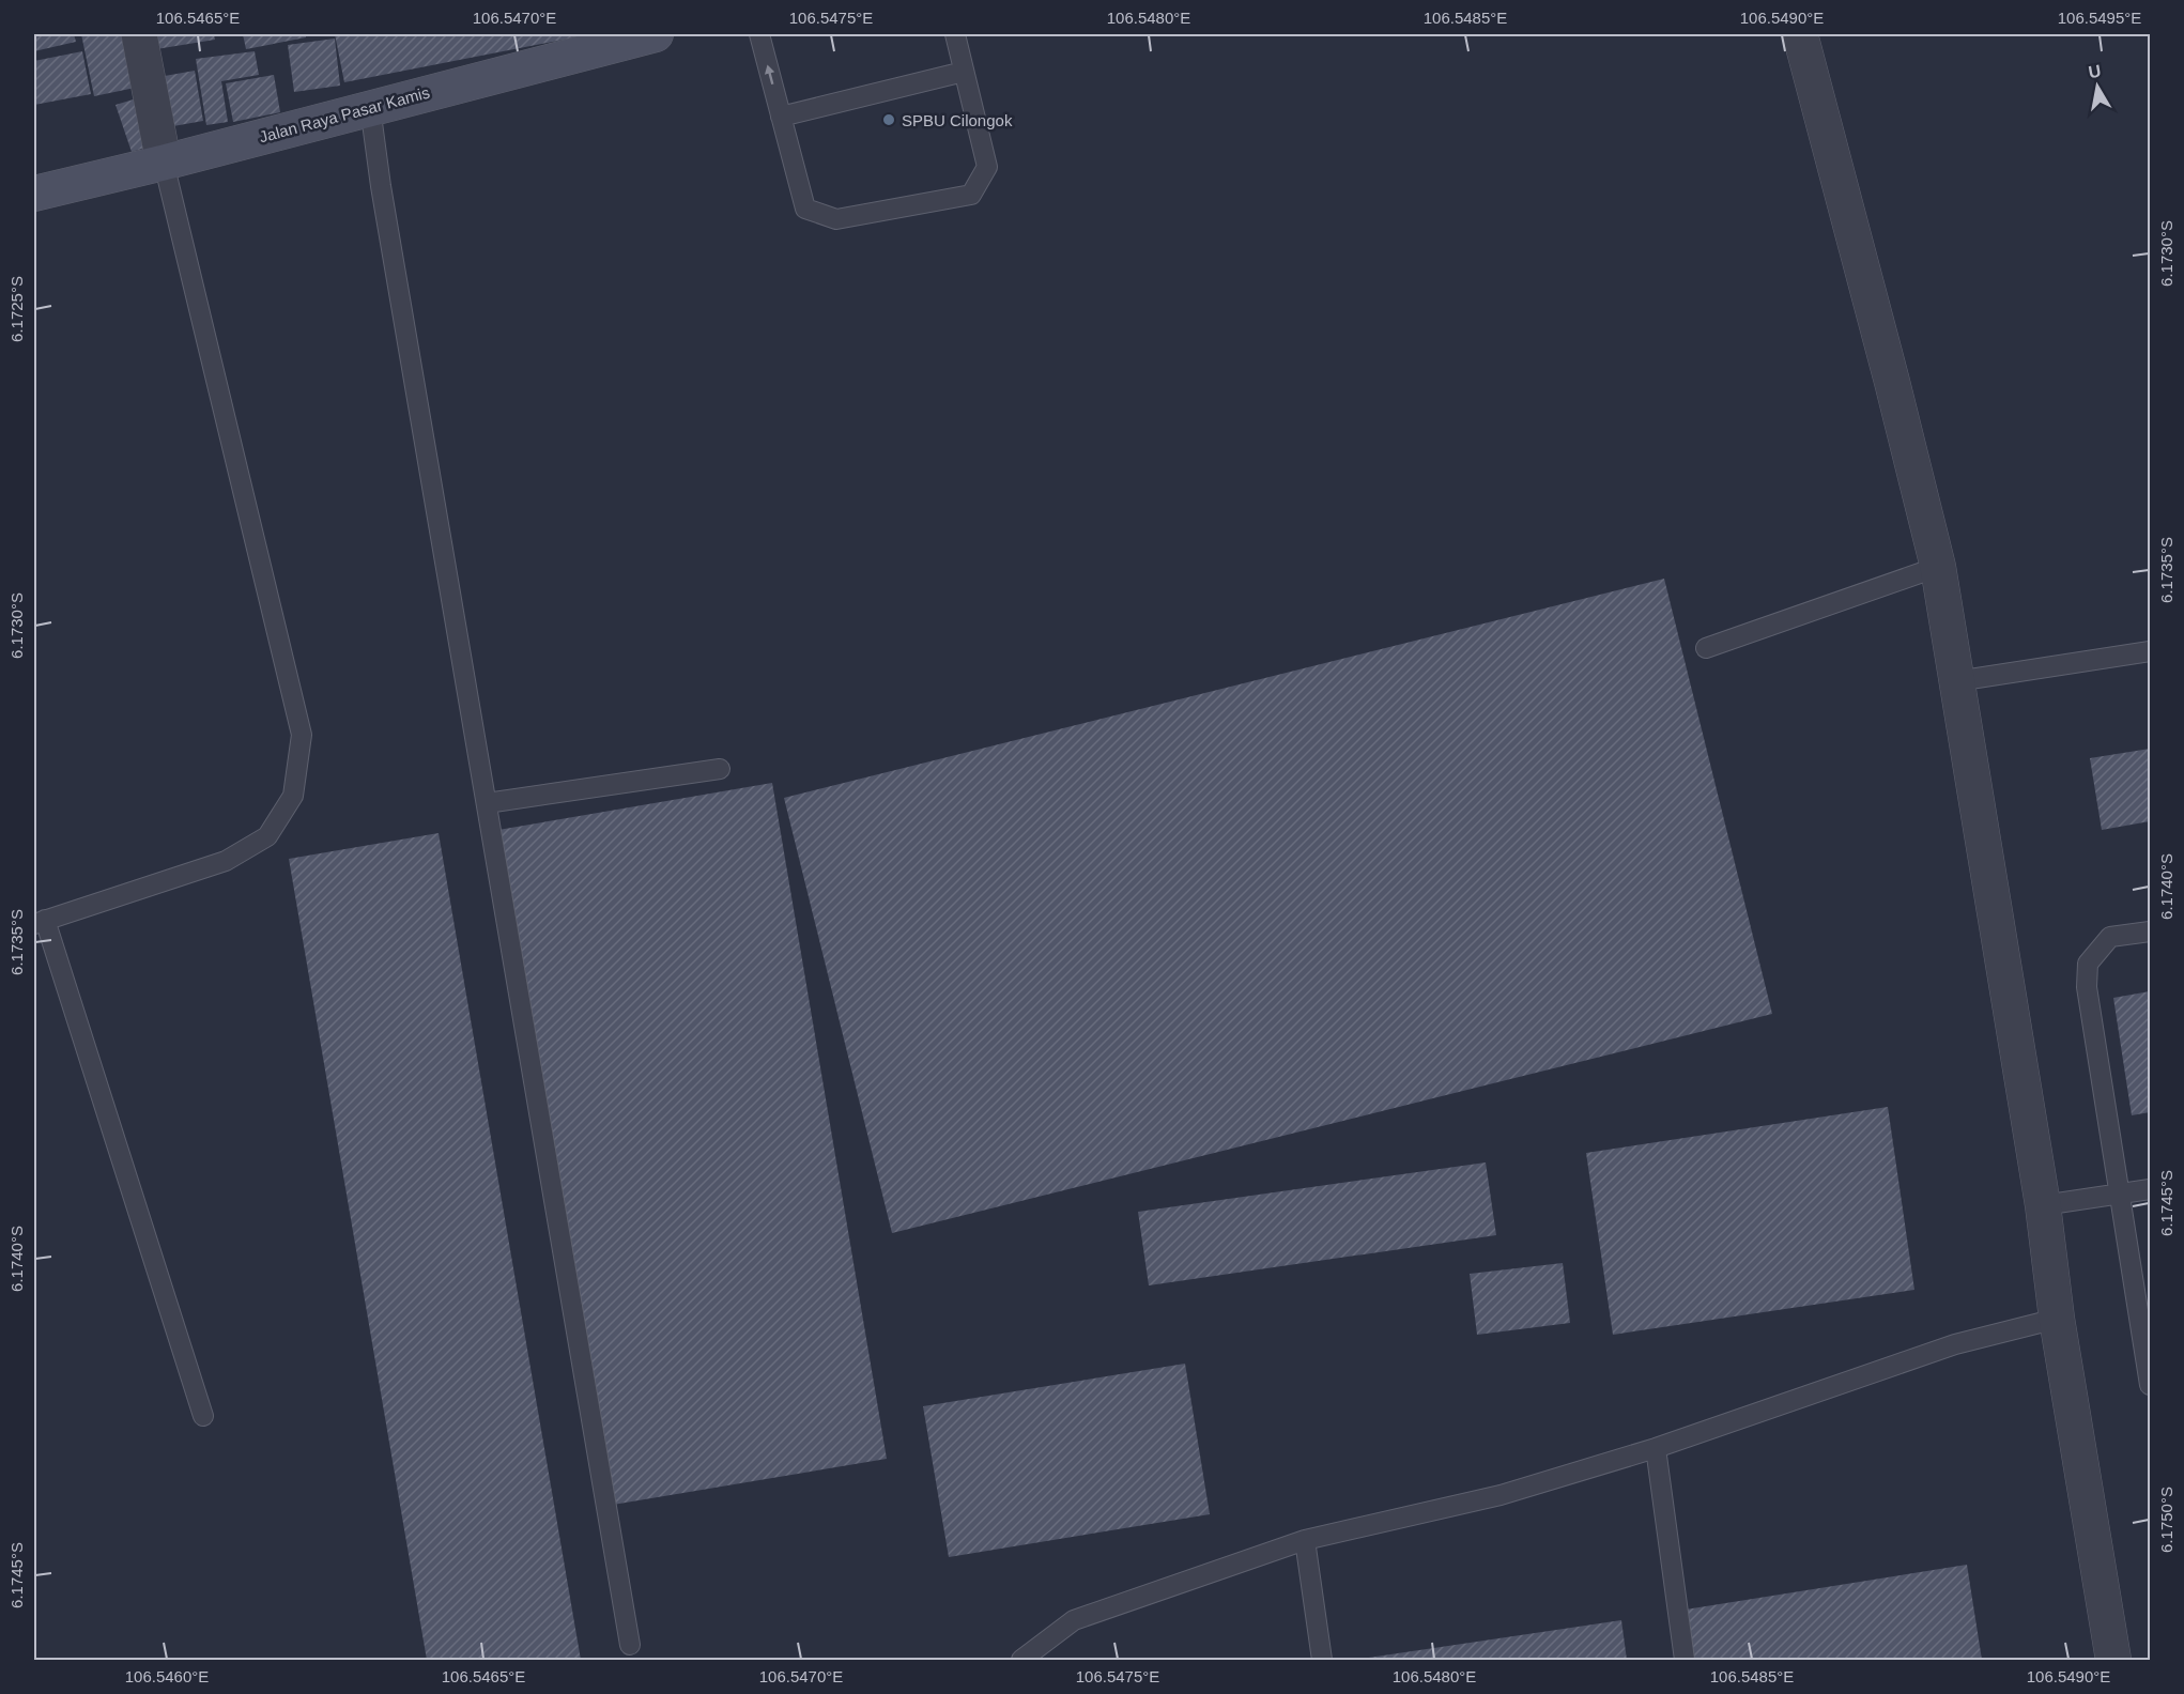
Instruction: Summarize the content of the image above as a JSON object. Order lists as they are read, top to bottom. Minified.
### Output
{"streets":{"main road":["Jalan Raya Pasar Kamis"]},"places":["SPBU Cilongok"],"north":"top","coordinates":["106.5465°E","106.5470°E","106.5475°E","106.5480°E","106.5485°E","106.5490°E","106.5495°E","6.1730°S","6.1725°S","6.1735°S","6.1740°S","6.1745°S","6.1750°S","106.5460°E"]}
